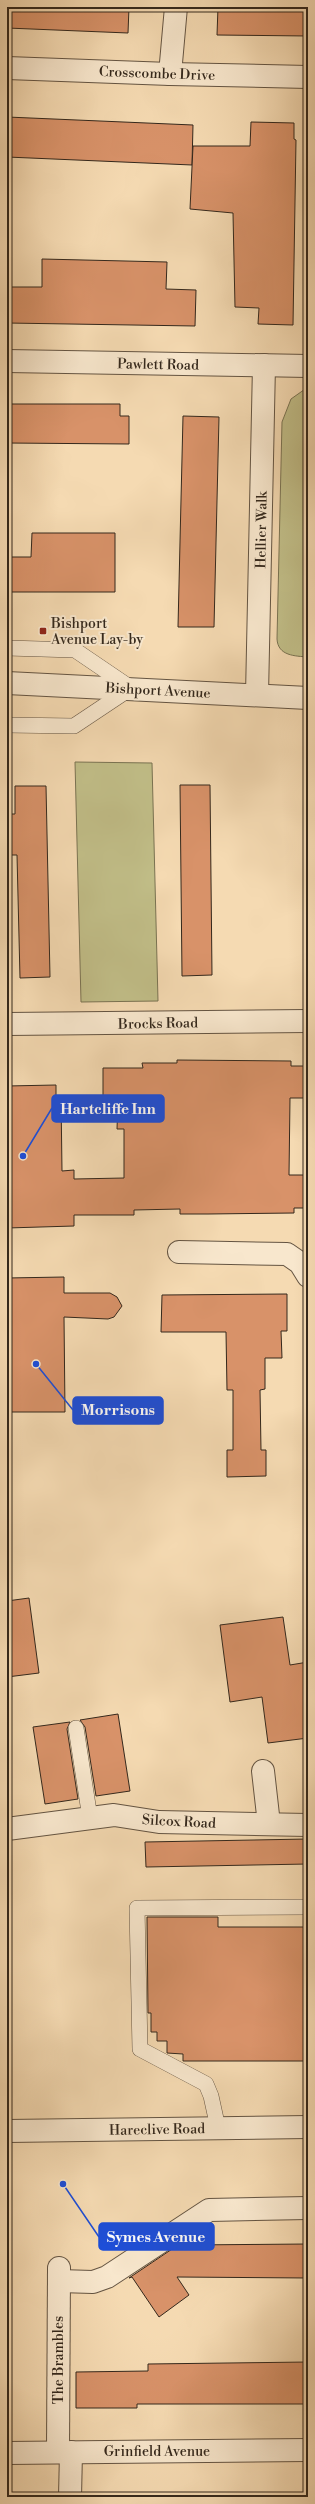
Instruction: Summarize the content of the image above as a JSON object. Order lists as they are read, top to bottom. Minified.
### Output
{"streets":{"street":["Crosscombe Drive","Pawlett Road","Hellier Walk","Bishport Avenue","Brocks Road","Silcox Road","Hareclive Road","The Brambles","Grinfield Avenue"]},"crossings":[["Pawlett Road","Hellier Walk"],["Hellier Walk","Bishport Avenue"],["The Brambles","Grinfield Avenue"]],"places":{"transit":["Bishport Avenue Lay-by"],"other":["Hartcliffe Inn","Morrisons","Symes Avenue"]}}
